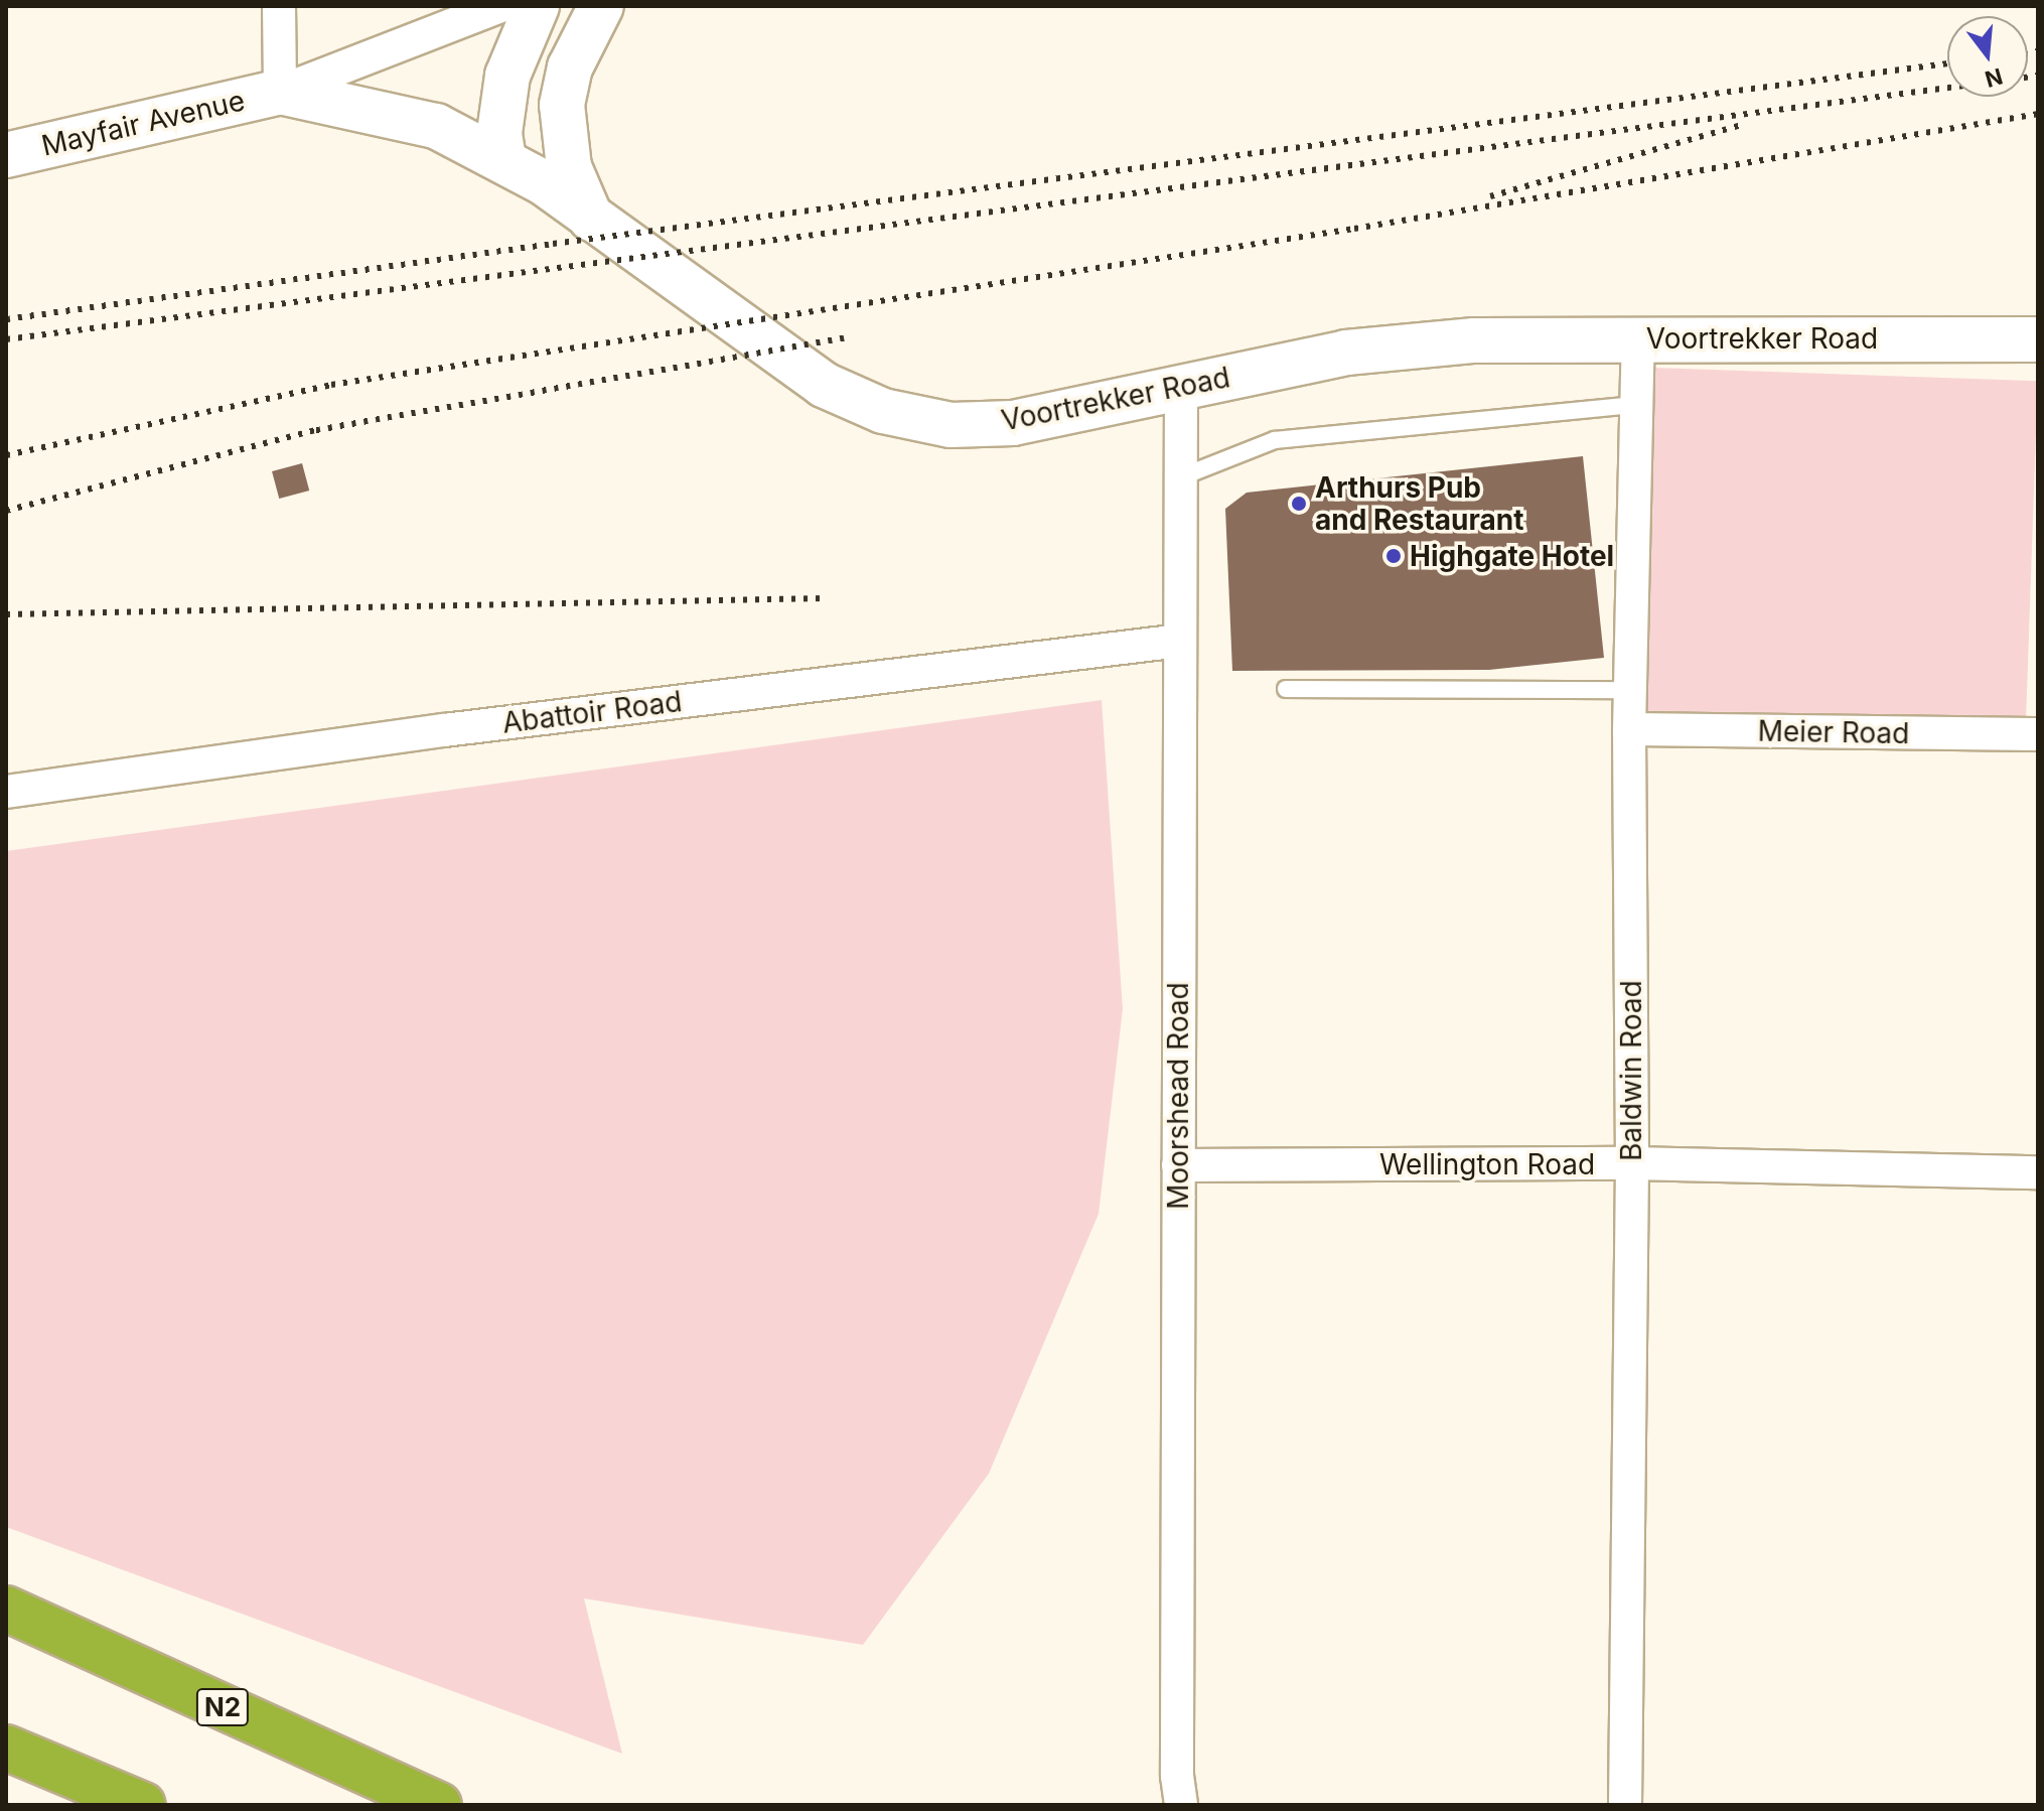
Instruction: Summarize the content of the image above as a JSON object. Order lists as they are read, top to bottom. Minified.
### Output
{"streets":{"highway":["N2"],"main road":["Mayfair Avenue","Voortrekker Road"],"street":["Abattoir Road","Meier Road","Baldwin Road","Moorshead Road","Wellington Road"]},"crossings":[["Mayfair Avenue","Voortrekker Road"],["Voortrekker Road","Baldwin Road"],["Voortrekker Road","Moorshead Road"],["Abattoir Road","Moorshead Road"],["Meier Road","Baldwin Road"],["Baldwin Road","Wellington Road"],["Moorshead Road","Wellington Road"]],"places":["Arthurs Pub and Restaurant","Highgate Hotel"],"north":"bottom"}
